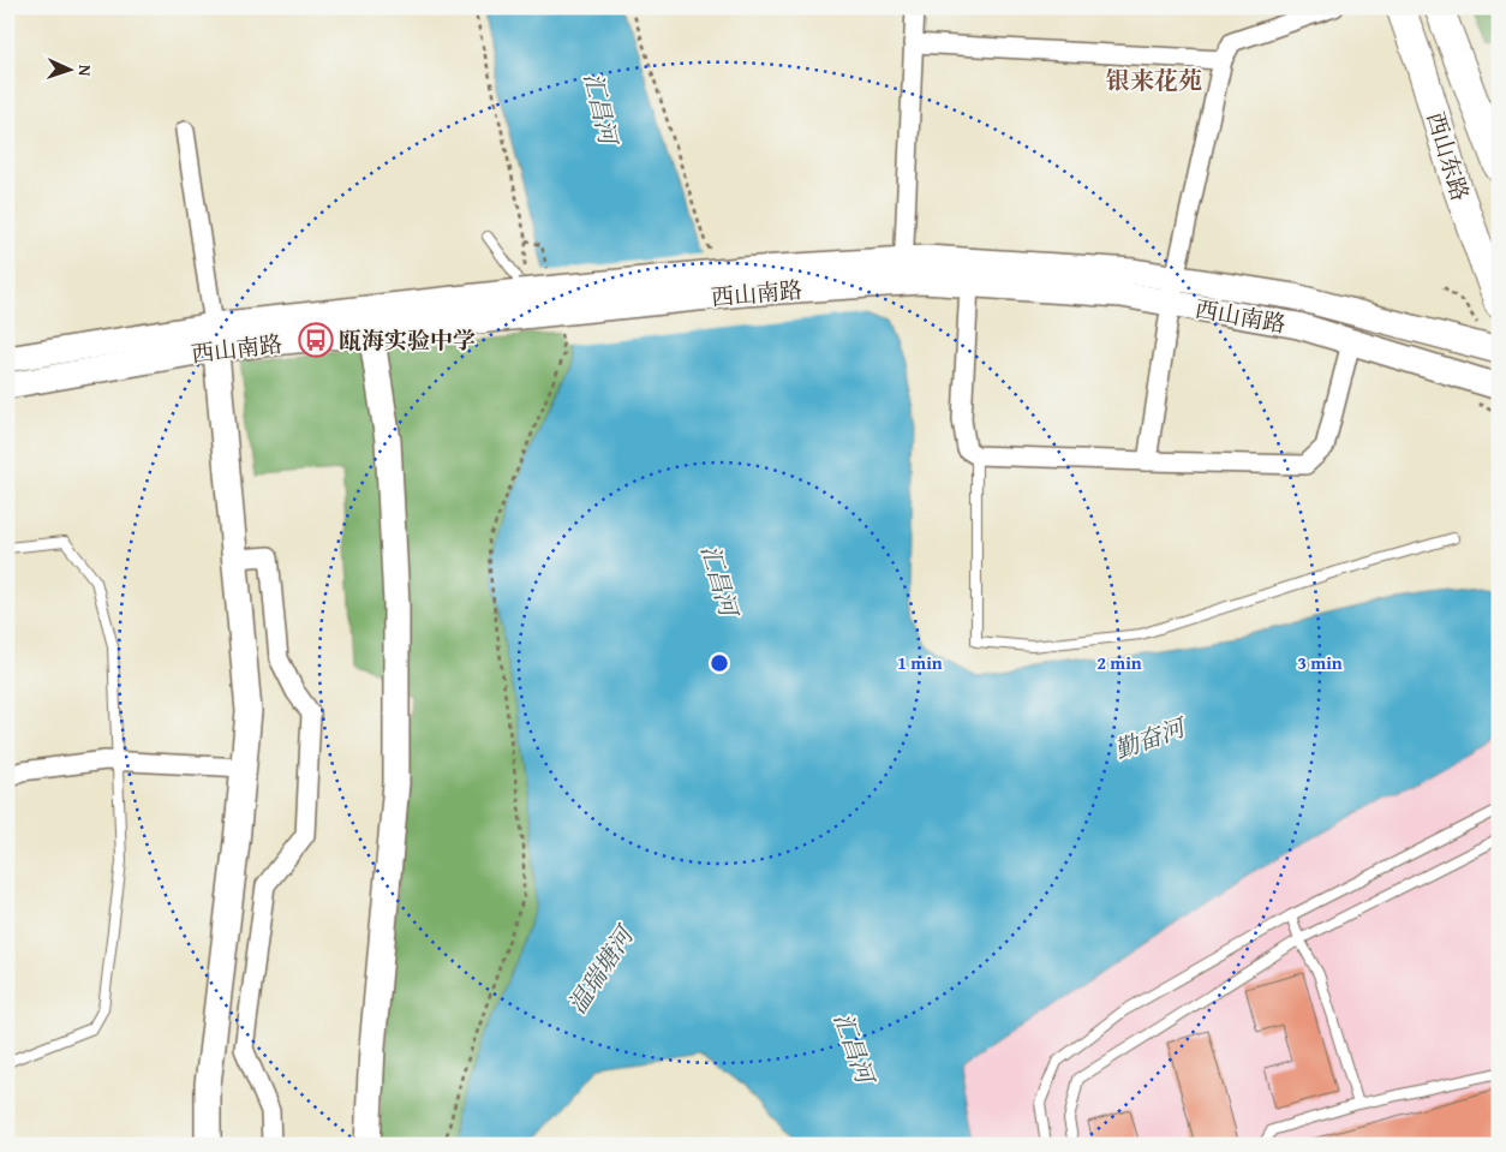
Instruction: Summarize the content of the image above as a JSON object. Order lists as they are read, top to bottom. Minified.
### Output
{"streets":{"main road":["西山东路","西山南路"]},"districts":["银来花苑"],"water":["汇昌河","勤奋河","温瑞塘河"],"places":{"bus stop":["瓯海实验中学"]},"north":"right","rings":["1 min","2 min","3 min"]}
